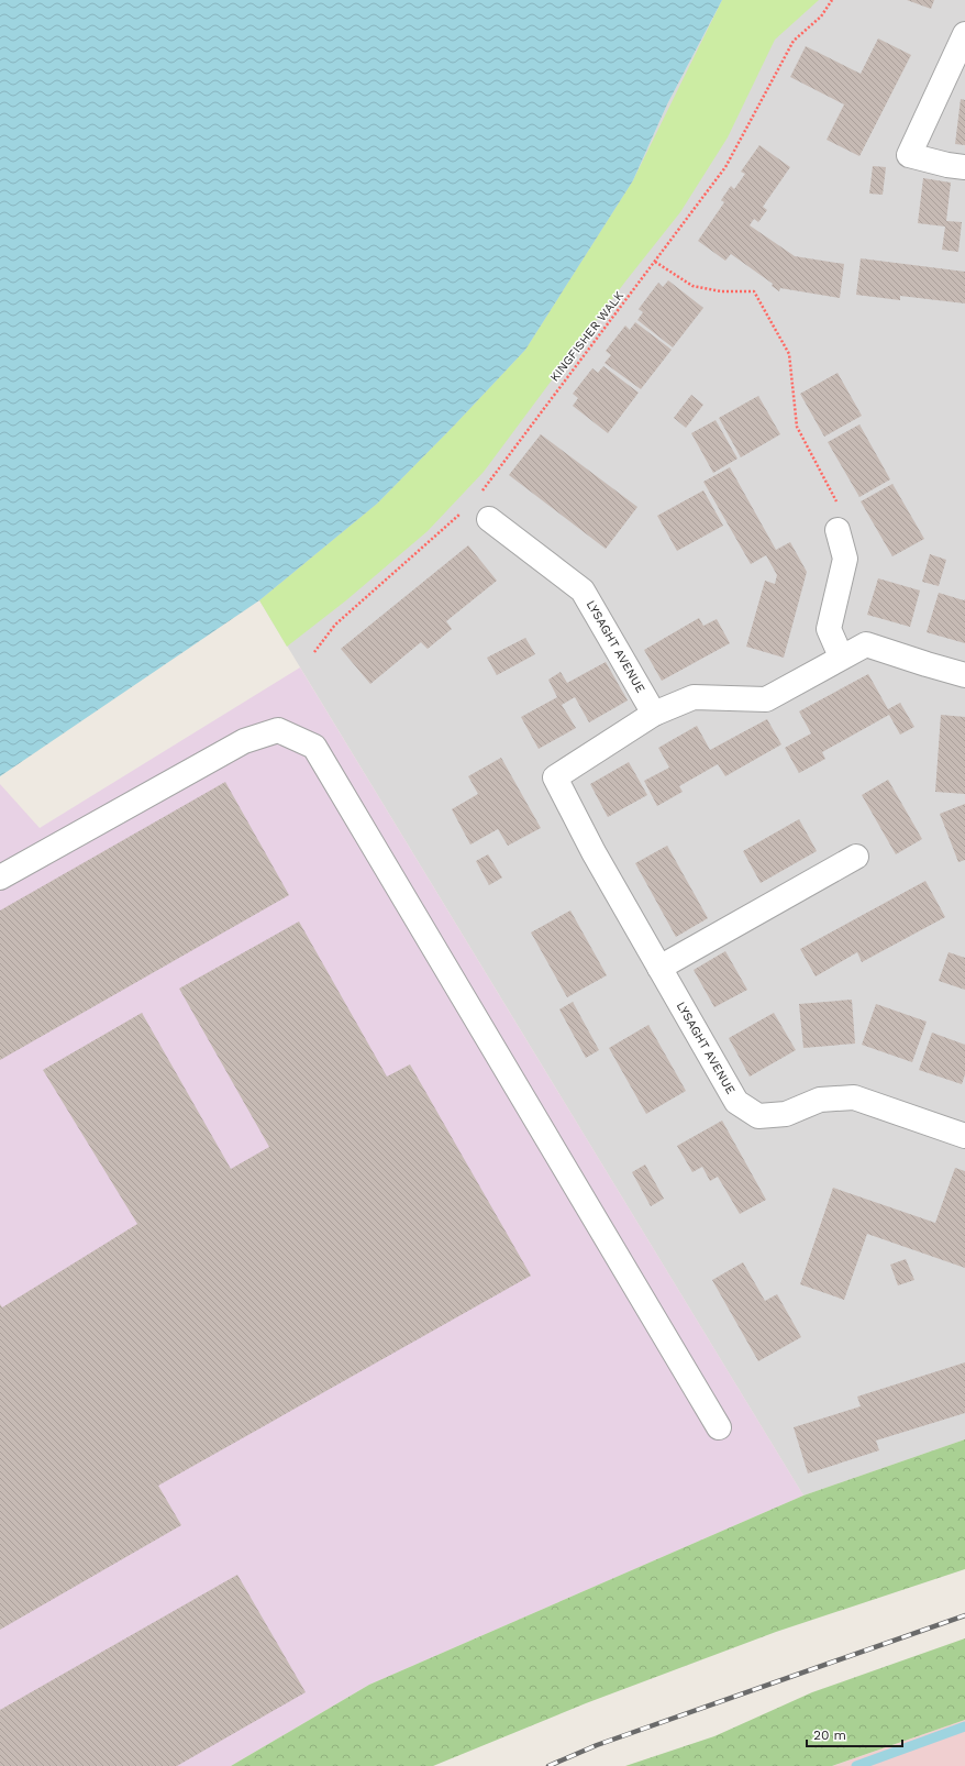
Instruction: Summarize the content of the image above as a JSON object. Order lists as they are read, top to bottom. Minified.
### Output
{"streets":{"street":["LYSAGHT AVENUE"],"path":["KINGFISHER WALK"]},"scale_bar":"20 m"}
